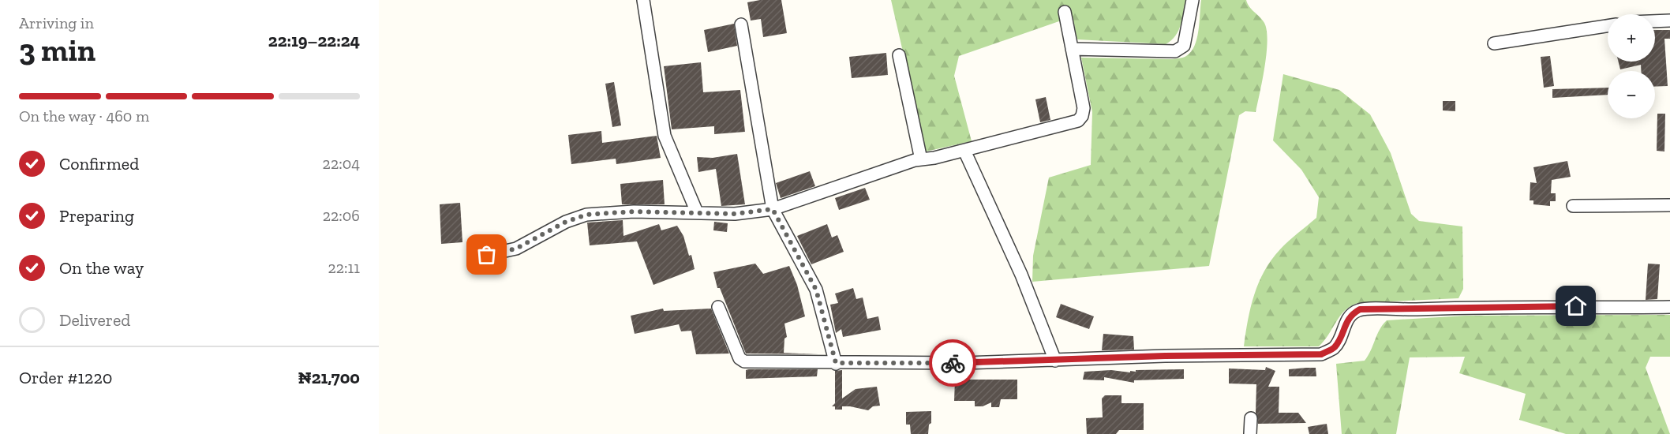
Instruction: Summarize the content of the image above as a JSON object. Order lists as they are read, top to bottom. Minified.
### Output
{"page":{"heading":["3 min","Arriving in","22:19–22:24"],"panel":["Order #1220","₦21,700"],"map_buttons":["+","−"],"bar":"On the way · 460 m","list":[["Confirmed","22:04"],["Preparing","22:06"],["On the way","22:11"],"Delivered"]}}
